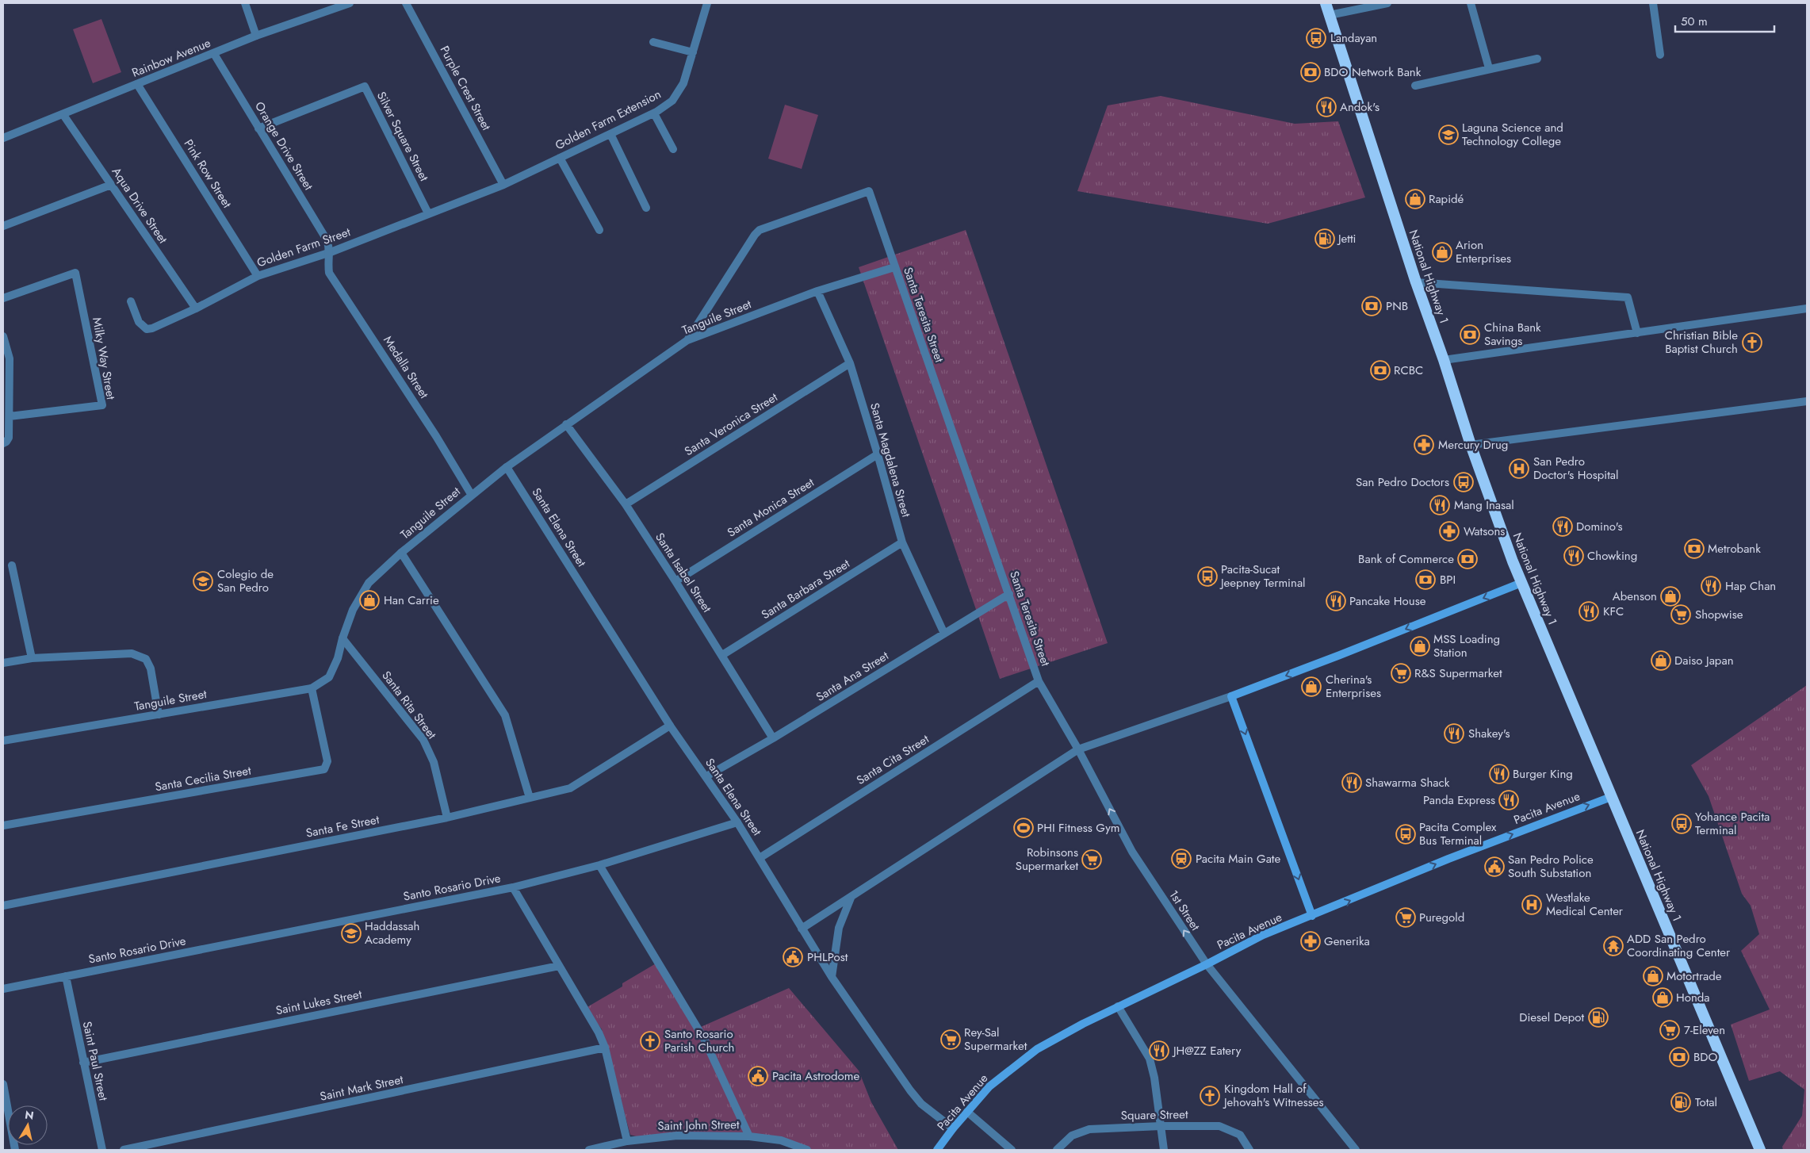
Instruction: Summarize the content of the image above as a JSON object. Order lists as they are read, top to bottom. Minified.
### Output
{"streets":{"highway":["National Highway 1"],"main road":["Pacita Avenue"],"street":["Rainbow Avenue","Purple Crest Street","Golden Farm Extension","Silver Square Street","Orange Drive Street","Pink Row Street","Aqua Drive Street","Golden Farm Street","Santa Teresita Street","Tanguile Street","Milky Way Street","Medalla Street","Santa Veronica Street","Santa Magdalena Street","Santa Monica Street","Santa Elena Street","Santa Isabel Street","Santa Barbara Street","Santa Ana Street","Santa Rita Street","Santa Cita Street","Santa Cecilia Street","Santa Fe Street","Santo Rosario Drive","1st Street","Saint Lukes Street","Saint Paul Street","Saint Mark Street","Square Street","Saint John Street"]},"crossings":[["Rainbow Avenue","Orange Drive Street"],["Rainbow Avenue","Pink Row Street"],["Rainbow Avenue","Aqua Drive Street"],["Purple Crest Street","Golden Farm Extension"],["Purple Crest Street","Golden Farm Street"],["Golden Farm Extension","Golden Farm Street"],["Silver Square Street","Orange Drive Street"],["Silver Square Street","Golden Farm Street"],["Orange Drive Street","Golden Farm Street"],["Orange Drive Street","Medalla Street"],["Pink Row Street","Golden Farm Street"],["Aqua Drive Street","Golden Farm Street"],["Golden Farm Street","Medalla Street"],["National Highway 1","Pacita Avenue"],["Santa Teresita Street","Tanguile Street"],["Santa Teresita Street","Santa Ana Street"],["Santa Teresita Street","Santa Cita Street"],["Santa Teresita Street","1st Street"],["Tanguile Street","Medalla Street"],["Tanguile Street","Santa Magdalena Street"],["Tanguile Street","Santa Elena Street"],["Tanguile Street","Santa Isabel Street"],["Tanguile Street","Santa Rita Street"],["Tanguile Street","Santa Cecilia Street"],["Santa Veronica Street","Santa Magdalena Street"],["Santa Veronica Street","Santa Isabel Street"],["Santa Magdalena Street","Santa Monica Street"],["Santa Magdalena Street","Santa Barbara Street"],["Santa Magdalena Street","Santa Ana Street"],["Santa Monica Street","Santa Isabel Street"],["Santa Elena Street","Santa Ana Street"],["Santa Elena Street","Santa Cita Street"],["Santa Elena Street","Pacita Avenue"],["Santa Elena Street","Santa Fe Street"],["Santa Elena Street","Santo Rosario Drive"],["Santa Isabel Street","Santa Barbara Street"],["Santa Isabel Street","Santa Ana Street"],["Santa Rita Street","Santa Fe Street"],["Santa Cita Street","1st Street"],["Pacita Avenue","1st Street"],["Santo Rosario Drive","Saint Paul Street"],["Saint Lukes Street","Saint Paul Street"]],"one_way":["Pacita Avenue","1st Street"],"places":{"bus stop":["Landayan","San Pedro Doctors","Pacita-Sucat Jeepney Terminal","Yohance Pacita Terminal","Pacita Complex Bus Terminal"],"bank":["BDO Network Bank","PNB","China Bank Savings","RCBC","Metrobank","Bank of Commerce","BPI","BDO"],"restaurant":["Andok's","Mang Inasal","Domino's","Chowking","Hap Chan","Pancake House","KFC","Shakey's","Burger King","Shawarma Shack","Panda Express","JH@ZZ Eatery"],"school or university":["Laguna Science and Technology College","Colegio de San Pedro","Haddassah Academy"],"shop":["Rapidé","Arion Enterprises","Abenson","Han Carrie","MSS Loading Station","Daiso Japan","Cherina's Enterprises","Motortrade","Honda"],"fuel station":["Jetti","Diesel Depot","Total"],"church":["Christian Bible Baptist Church","Santo Rosario Parish Church","Kingdom Hall of Jehovah's Witnesses"],"pharmacy":["Mercury Drug","Watsons","Generika"],"hospital":["San Pedro Doctor's Hospital","Westlake Medical Center"],"supermarket":["Shopwise","R&S Supermarket","Robinsons Supermarket","Puregold","7-Eleven","Rey-Sal Supermarket"],"sports":["PHI Fitness Gym"],"station":["Pacita Main Gate"],"public building":["San Pedro Police South Substation","PHLPost","Pacita Astrodome"],"temple":["ADD San Pedro Coordinating Center"]},"scale_bar":"50 m","north":"top"}
